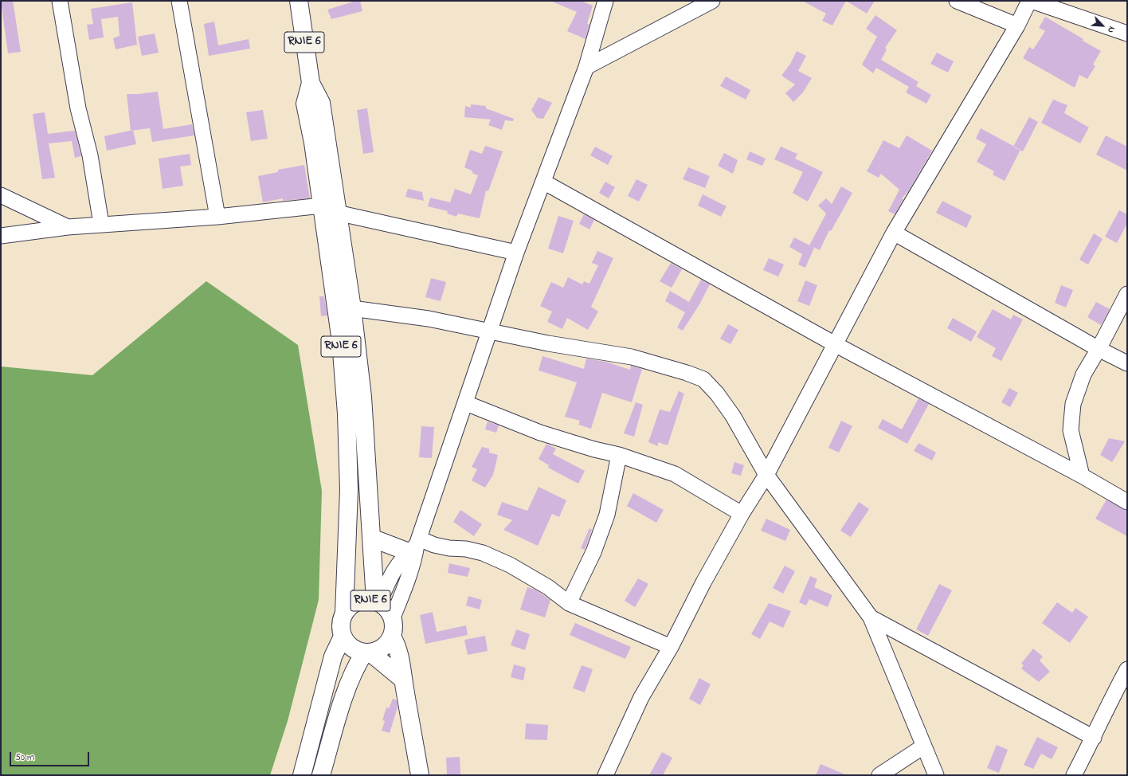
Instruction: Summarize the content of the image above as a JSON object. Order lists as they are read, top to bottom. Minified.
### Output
{"streets":{"main road":["RNIE 6"]},"scale_bar":"50 m","north":"bottom right"}
